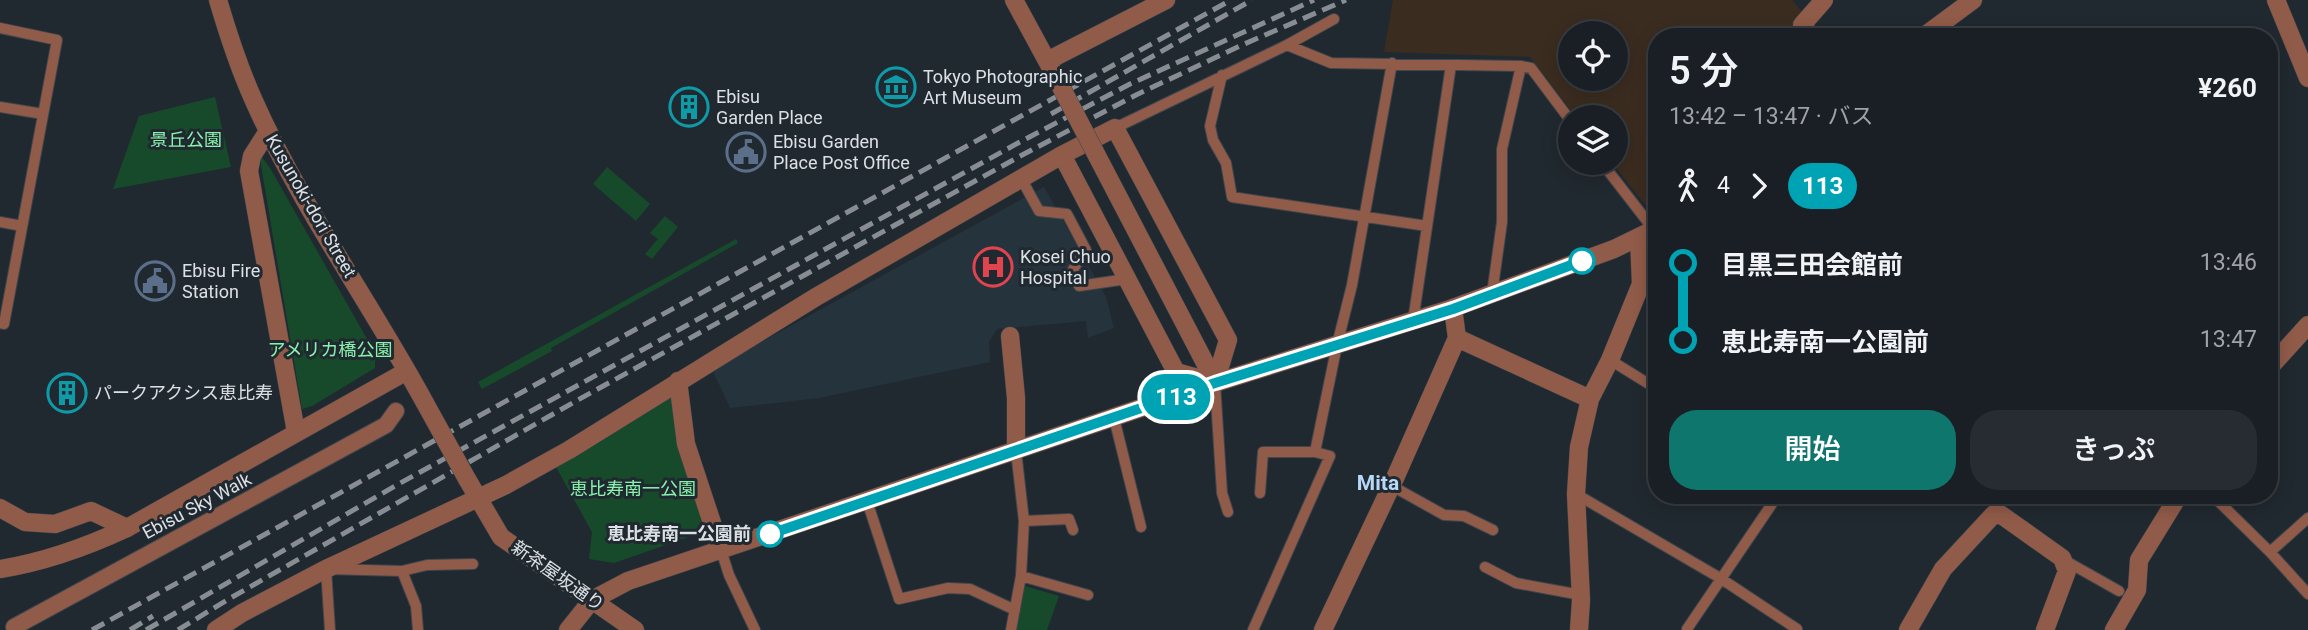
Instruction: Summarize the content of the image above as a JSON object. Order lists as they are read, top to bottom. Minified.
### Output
{"streets":{"street":["Kusunoki-dori Street","Ebisu Sky Walk","新茶屋坂通り"]},"crossings":[["Kusunoki-dori Street","新茶屋坂通り"]],"districts":["Mita"],"parks":["景丘公園","アメリカ橋公園","恵比寿南一公園"],"places":{"museum":["Tokyo Photographic Art Museum"],"building":["Ebisu Garden Place","パークアクシス恵比寿"],"public building":["Ebisu Garden Place Post Office","Ebisu Fire Station"],"hospital":["Kosei Chuo Hospital"],"other":["恵比寿南一公園前"]},"lines":["bus line 113"],"page":{"on_map":"113","heading":["5 分","13:42 – 13:47 · バス","¥260"],"legs":["4","113"],"list":[{"name":"目黒三田会館前","value":"13:46"},{"name":"恵比寿南一公園前","value":"13:47"}],"buttons":["開始","きっぷ"]}}
